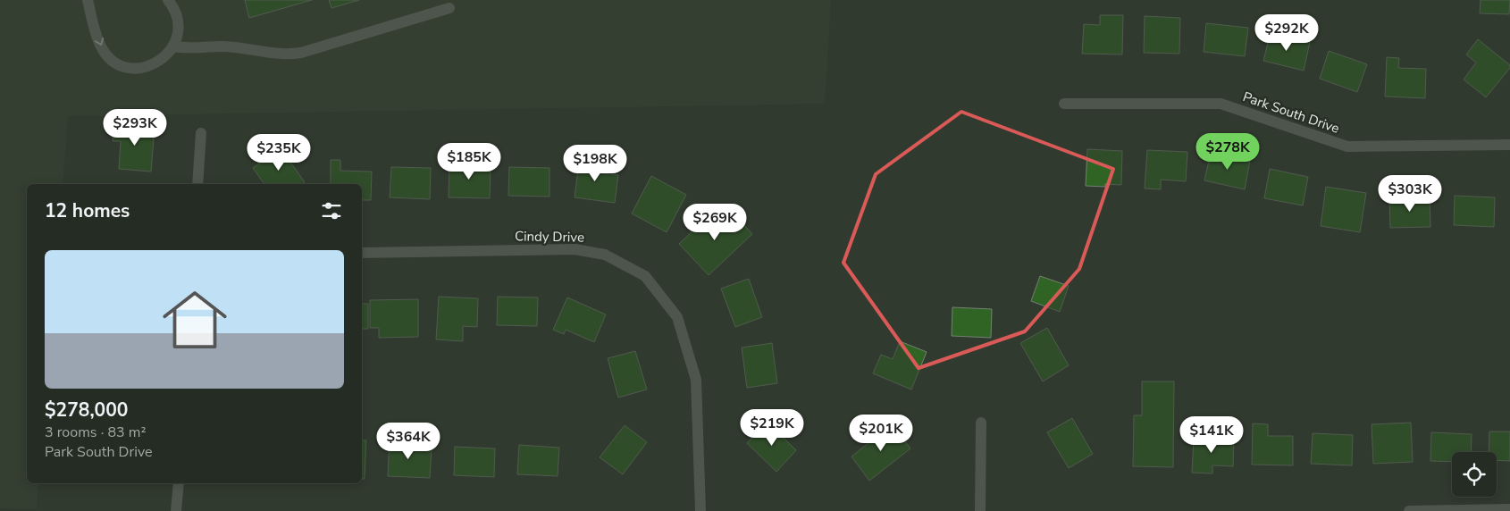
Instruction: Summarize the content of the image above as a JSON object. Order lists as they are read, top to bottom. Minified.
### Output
{"streets":{"street":["Park South Drive","Cindy Drive"]},"page":{"price":["$292K","$293K","$278K","$235K","$185K","$198K","$303K","$269K","$219K","$201K","$141K","$364K"],"heading":"12 homes","list":[{"name":"$278,000","note":"3 rooms · 83 m² · Park South Drive"}]}}
